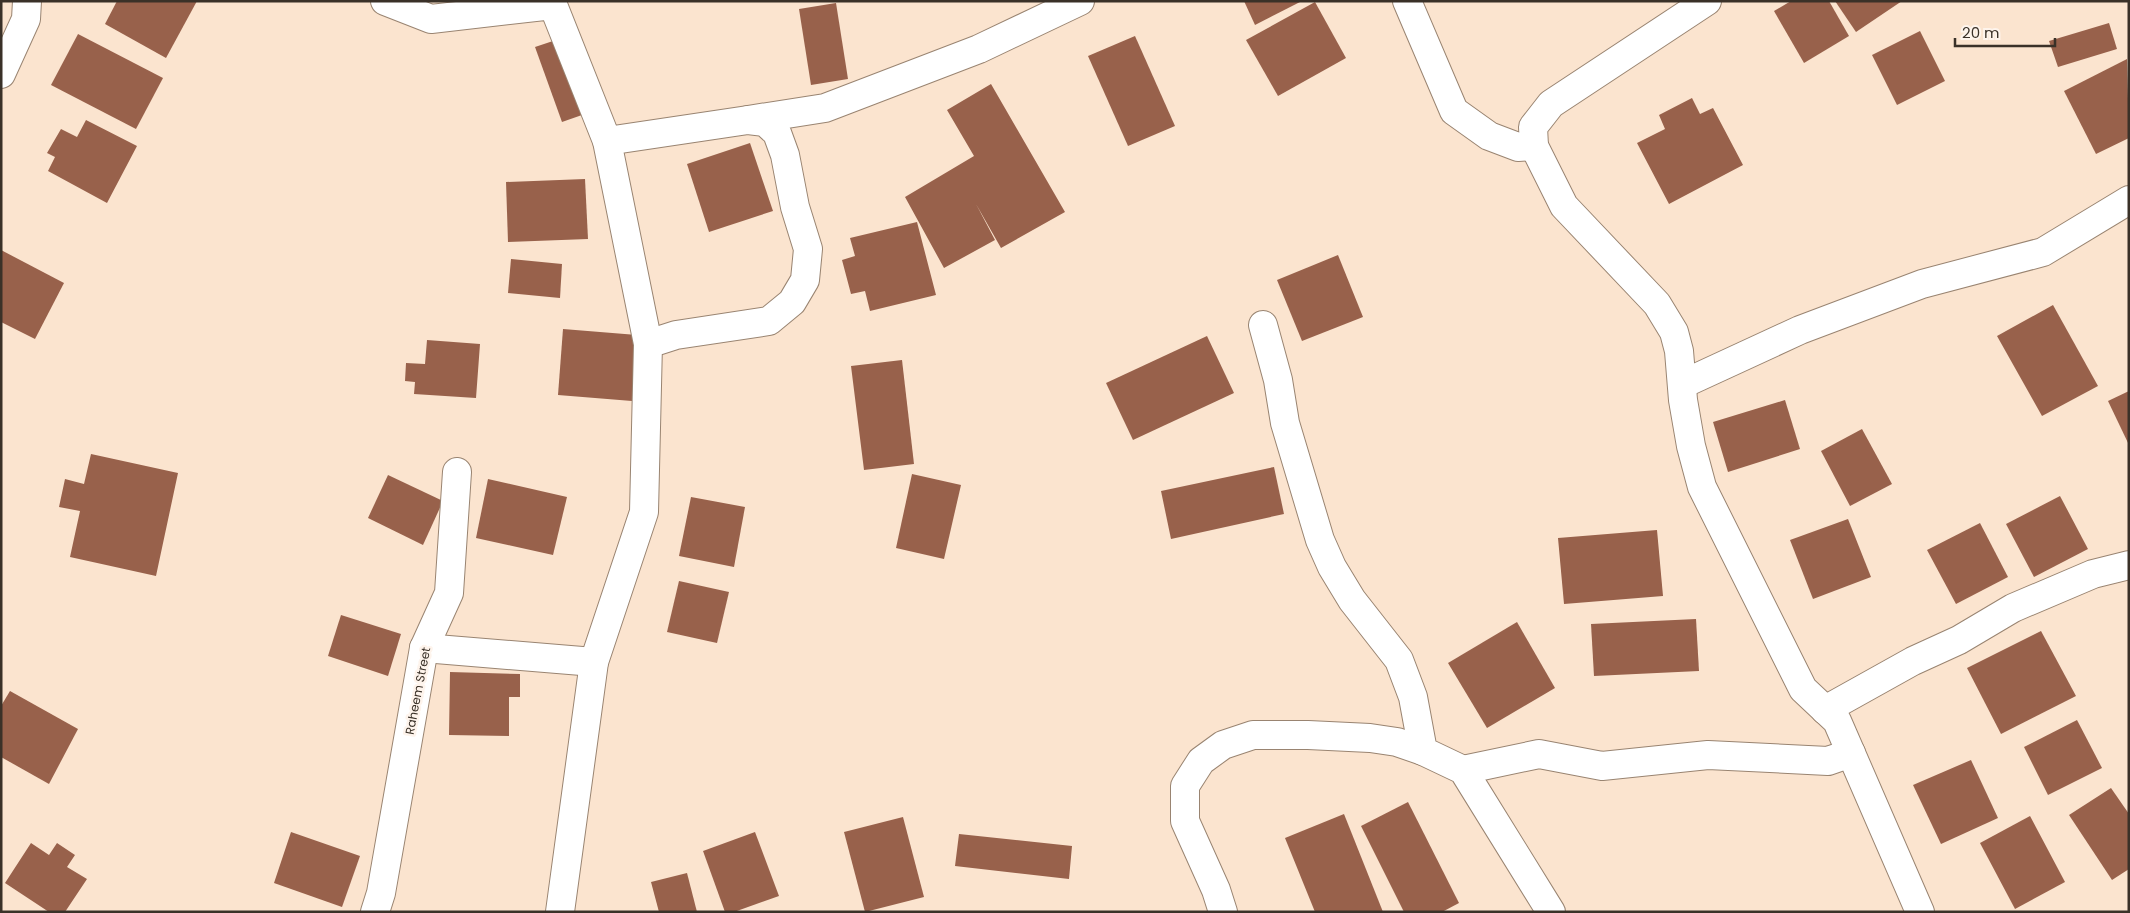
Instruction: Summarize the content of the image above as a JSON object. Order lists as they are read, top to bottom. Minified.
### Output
{"streets":{"street":["Raheem Street"]},"scale_bar":"20 m"}
